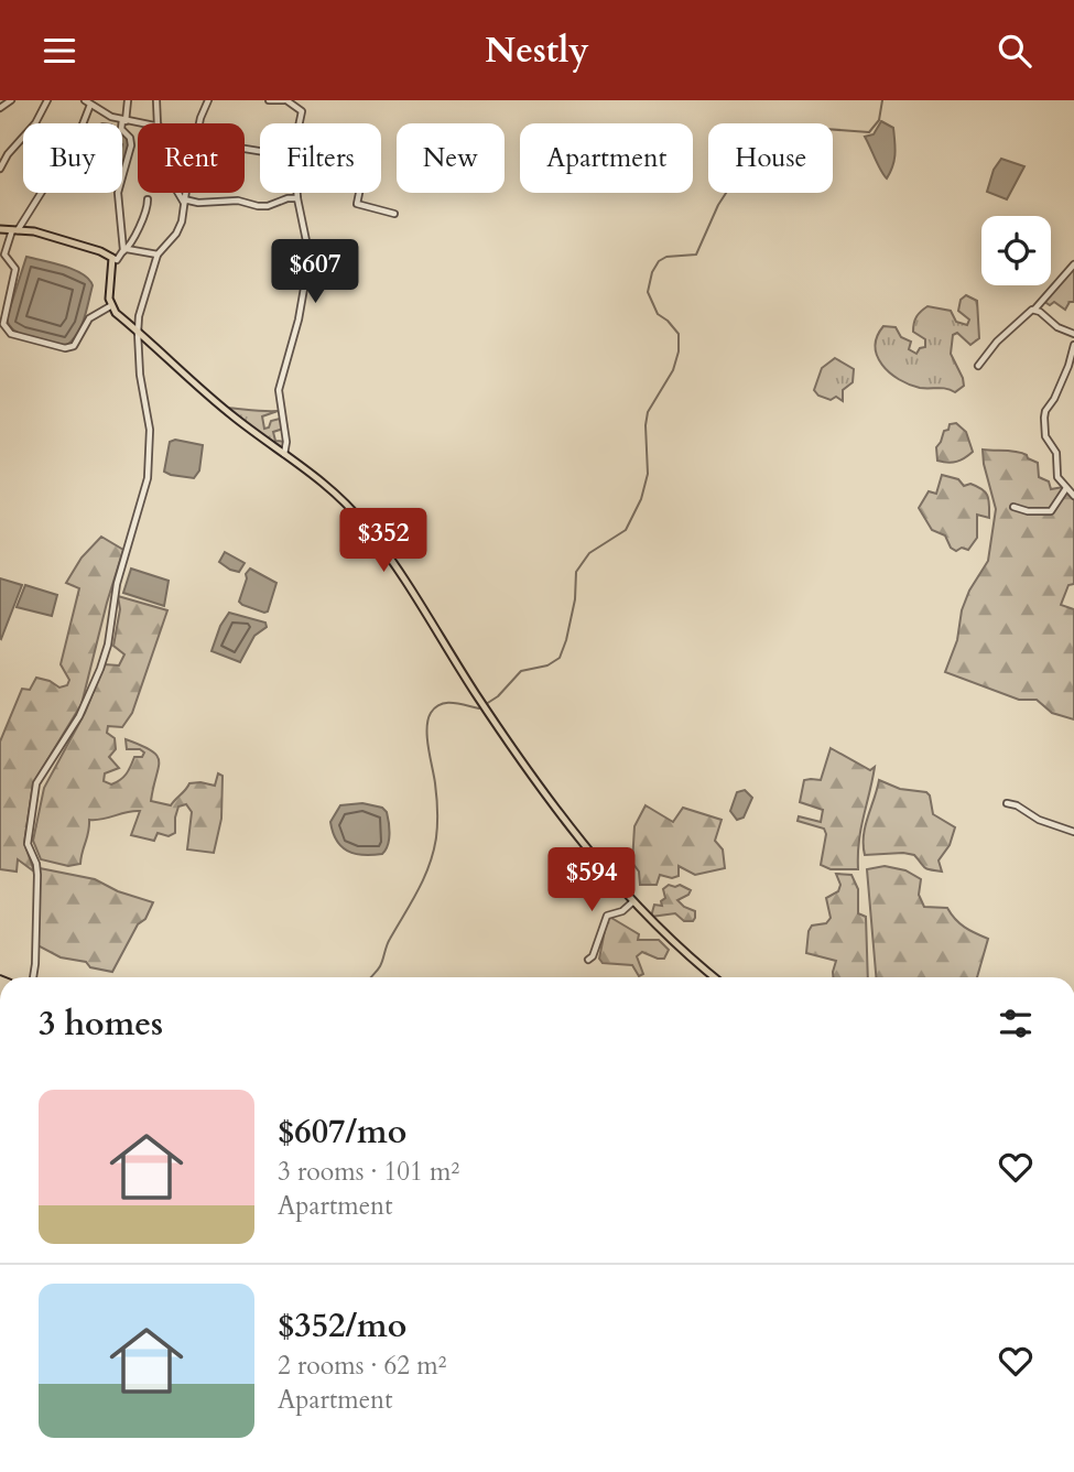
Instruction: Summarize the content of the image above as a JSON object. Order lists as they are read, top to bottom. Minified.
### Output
{"page":{"header":"Nestly","chip":["Buy","Rent","Filters","New","Apartment","House"],"price":["$607","$352","$594"],"heading":"3 homes","list":[{"name":"$607/mo","note":"3 rooms · 101 m² · Apartment"},{"name":"$352/mo","note":"2 rooms · 62 m² · Apartment"}]}}
